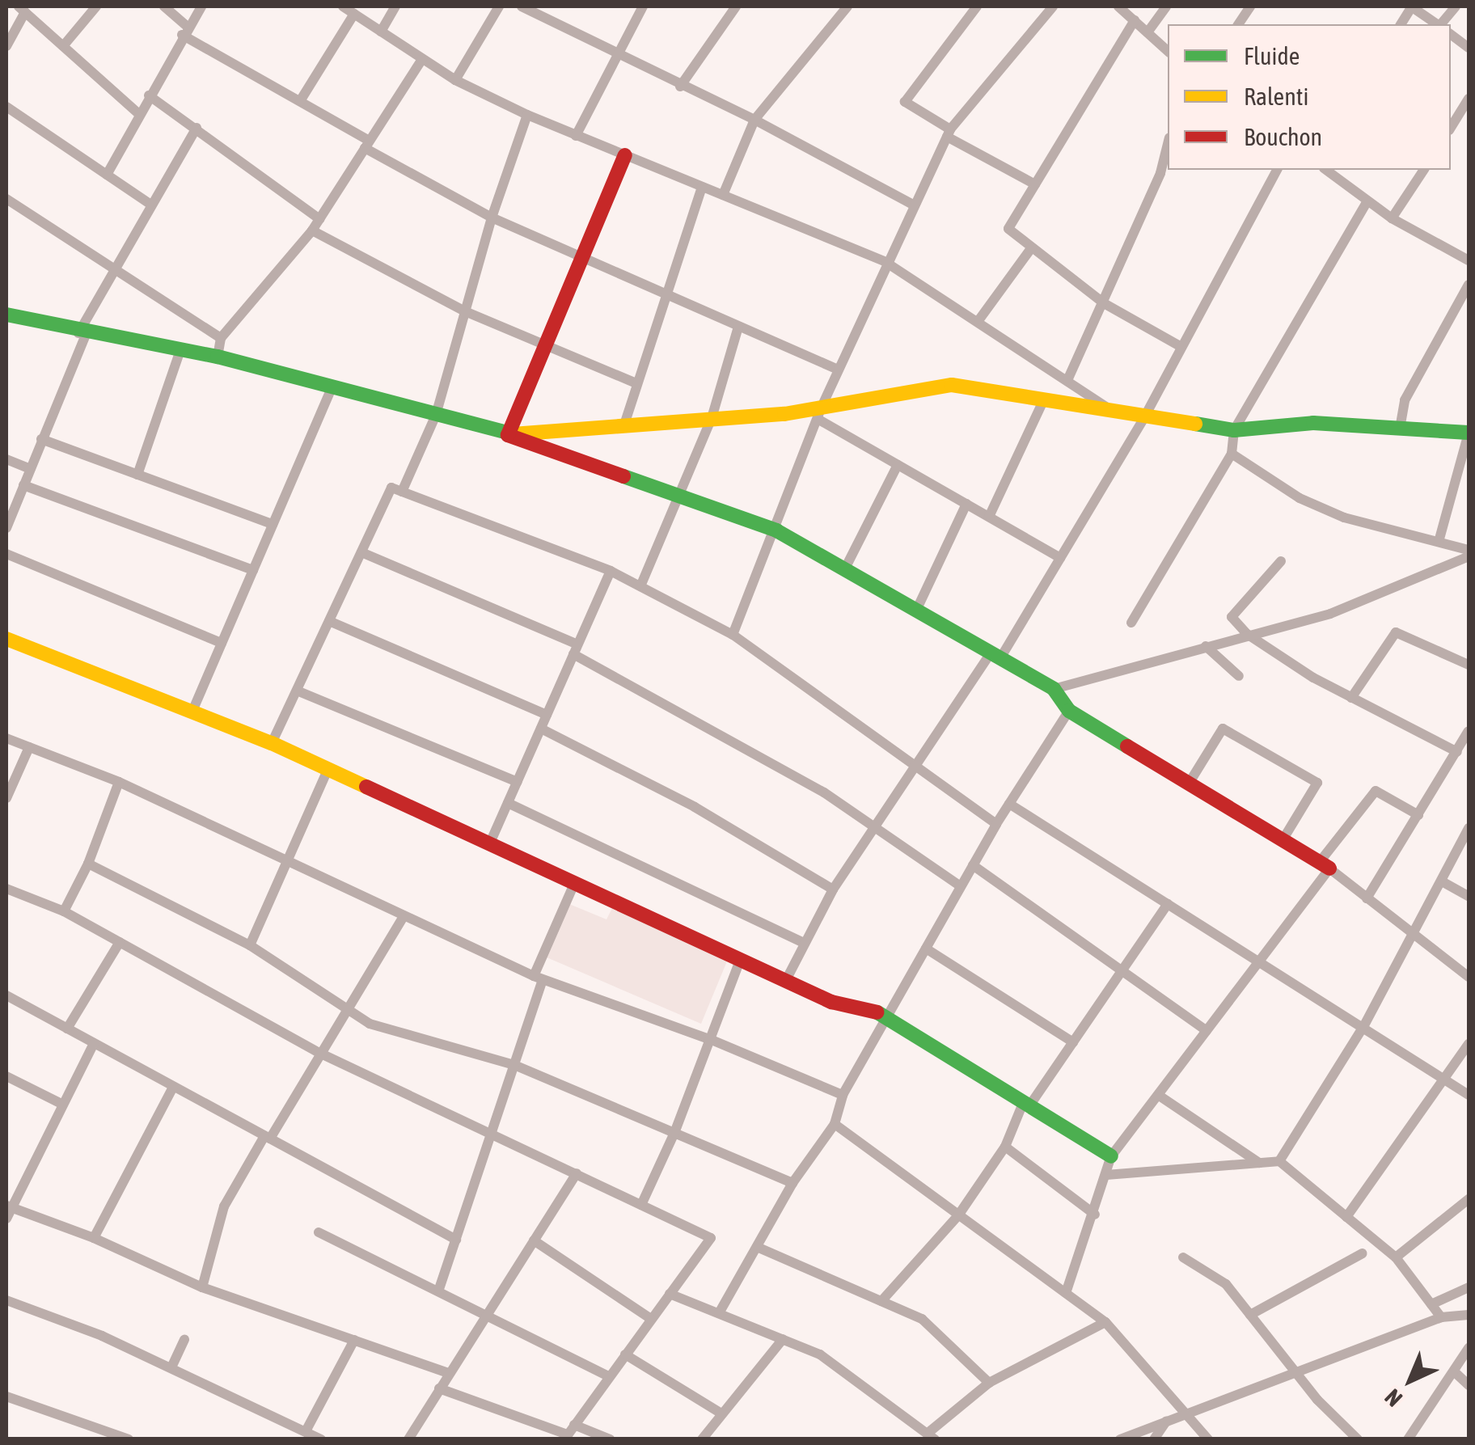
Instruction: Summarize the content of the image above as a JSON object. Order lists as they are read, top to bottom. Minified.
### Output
{"legend":["Fluide","Ralenti","Bouchon"],"north":"bottom left"}
